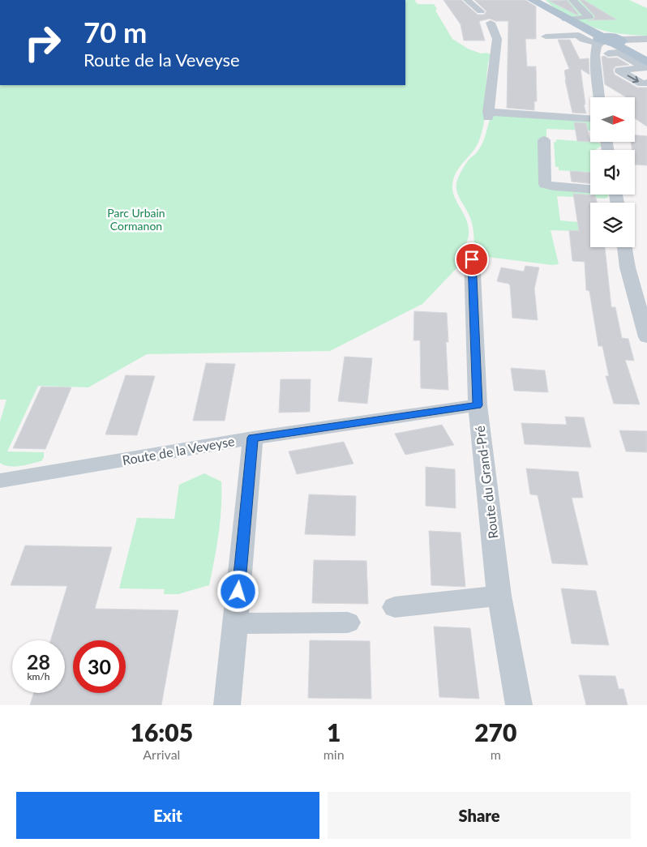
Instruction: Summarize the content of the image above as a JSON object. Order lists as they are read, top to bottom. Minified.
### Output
{"streets":{"street":["Route de la Veveyse","Route du Grand-Pré"]},"crossings":[["Route de la Veveyse","Route du Grand-Pré"]],"parks":["Parc Urbain Cormanon"],"north":"right","page":{"turn":["70 m","Route de la Veveyse"],"speed":"28 km/h","limit":"30","eta":["16:05","Arrival","1","min","270","m"],"buttons":["Exit","Share"]}}
